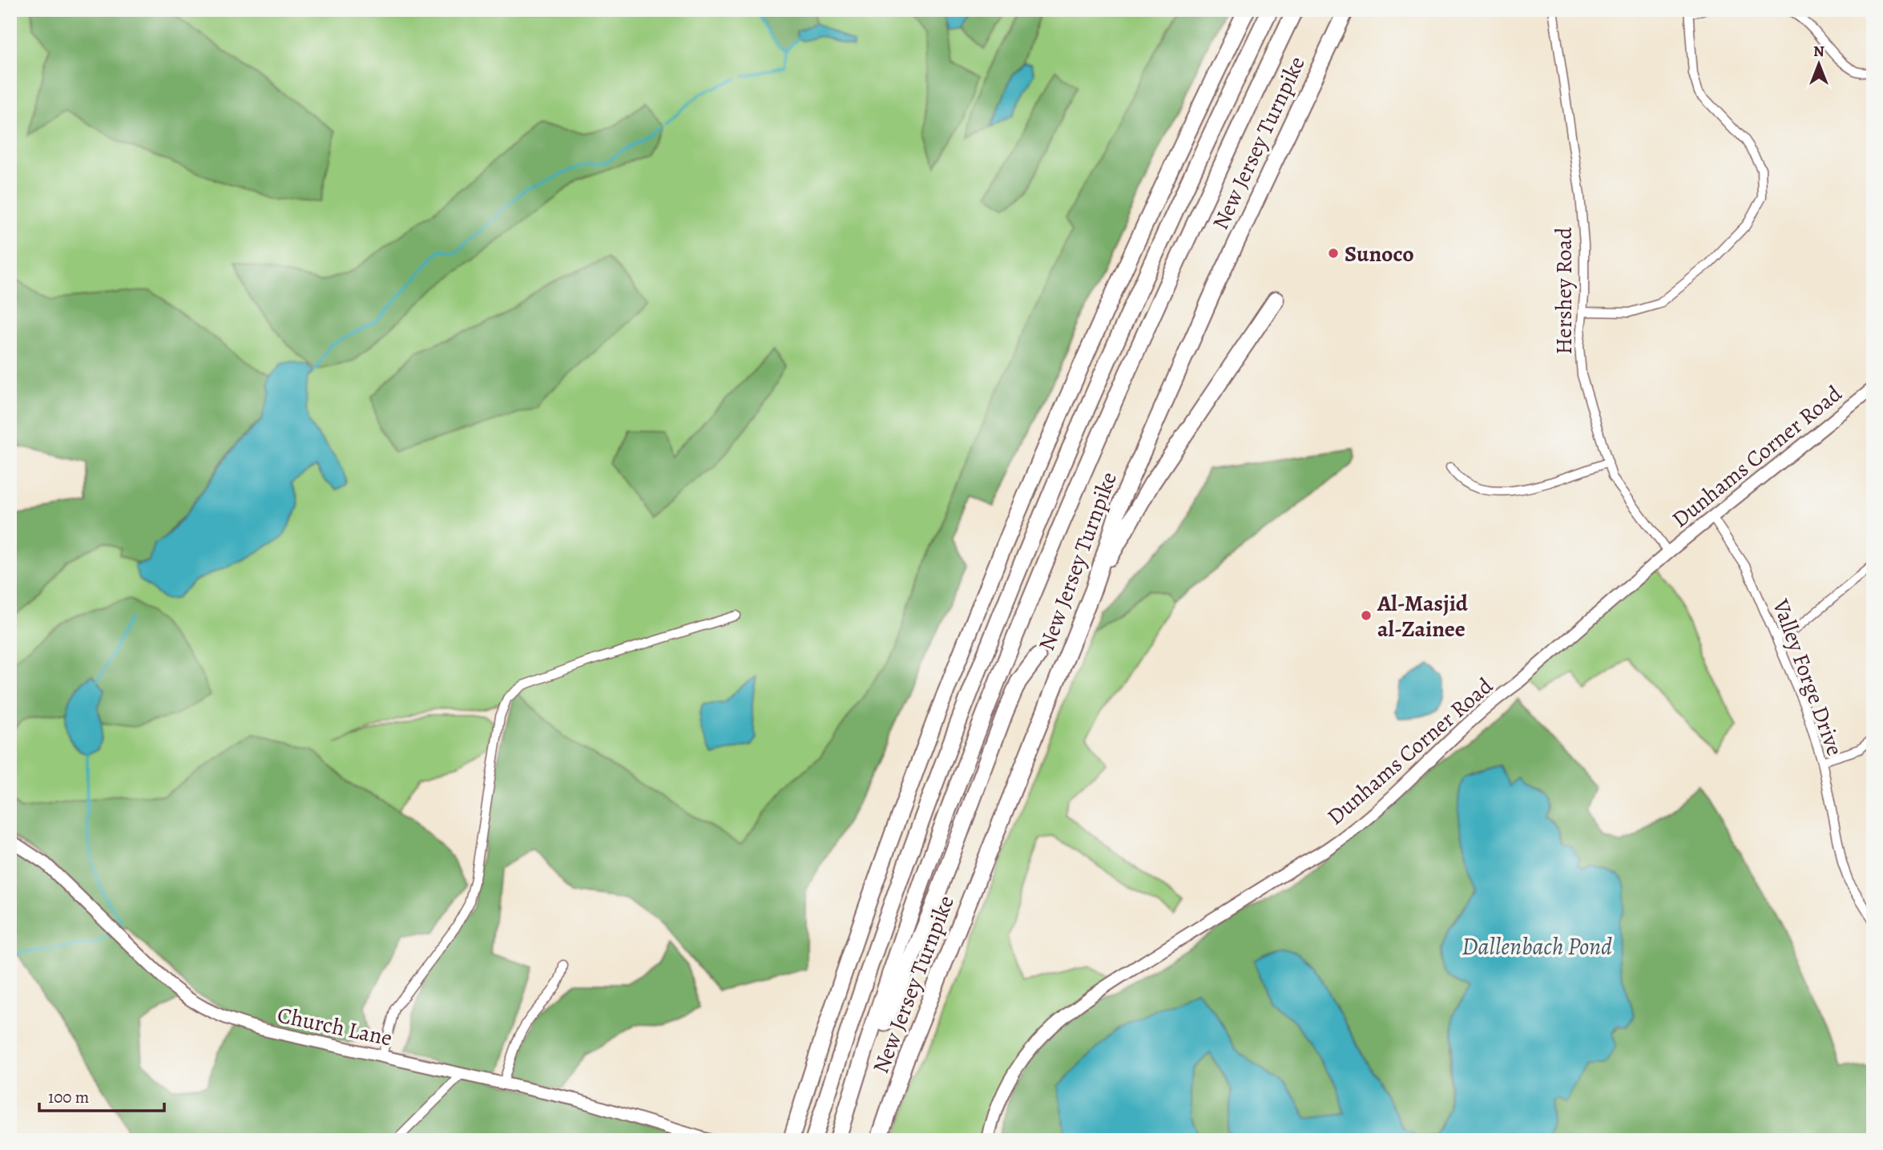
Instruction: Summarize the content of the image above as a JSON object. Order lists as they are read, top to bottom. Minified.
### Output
{"streets":{"highway":["New Jersey Turnpike"],"street":["Hershey Road","Dunhams Corner Road","Valley Forge Drive","Church Lane"]},"crossings":[["Hershey Road","Dunhams Corner Road"],["Dunhams Corner Road","Valley Forge Drive"]],"water":["Dallenbach Pond"],"places":["Sunoco","Al-Masjid al-Zainee"],"scale_bar":"100 m","north":"top"}
